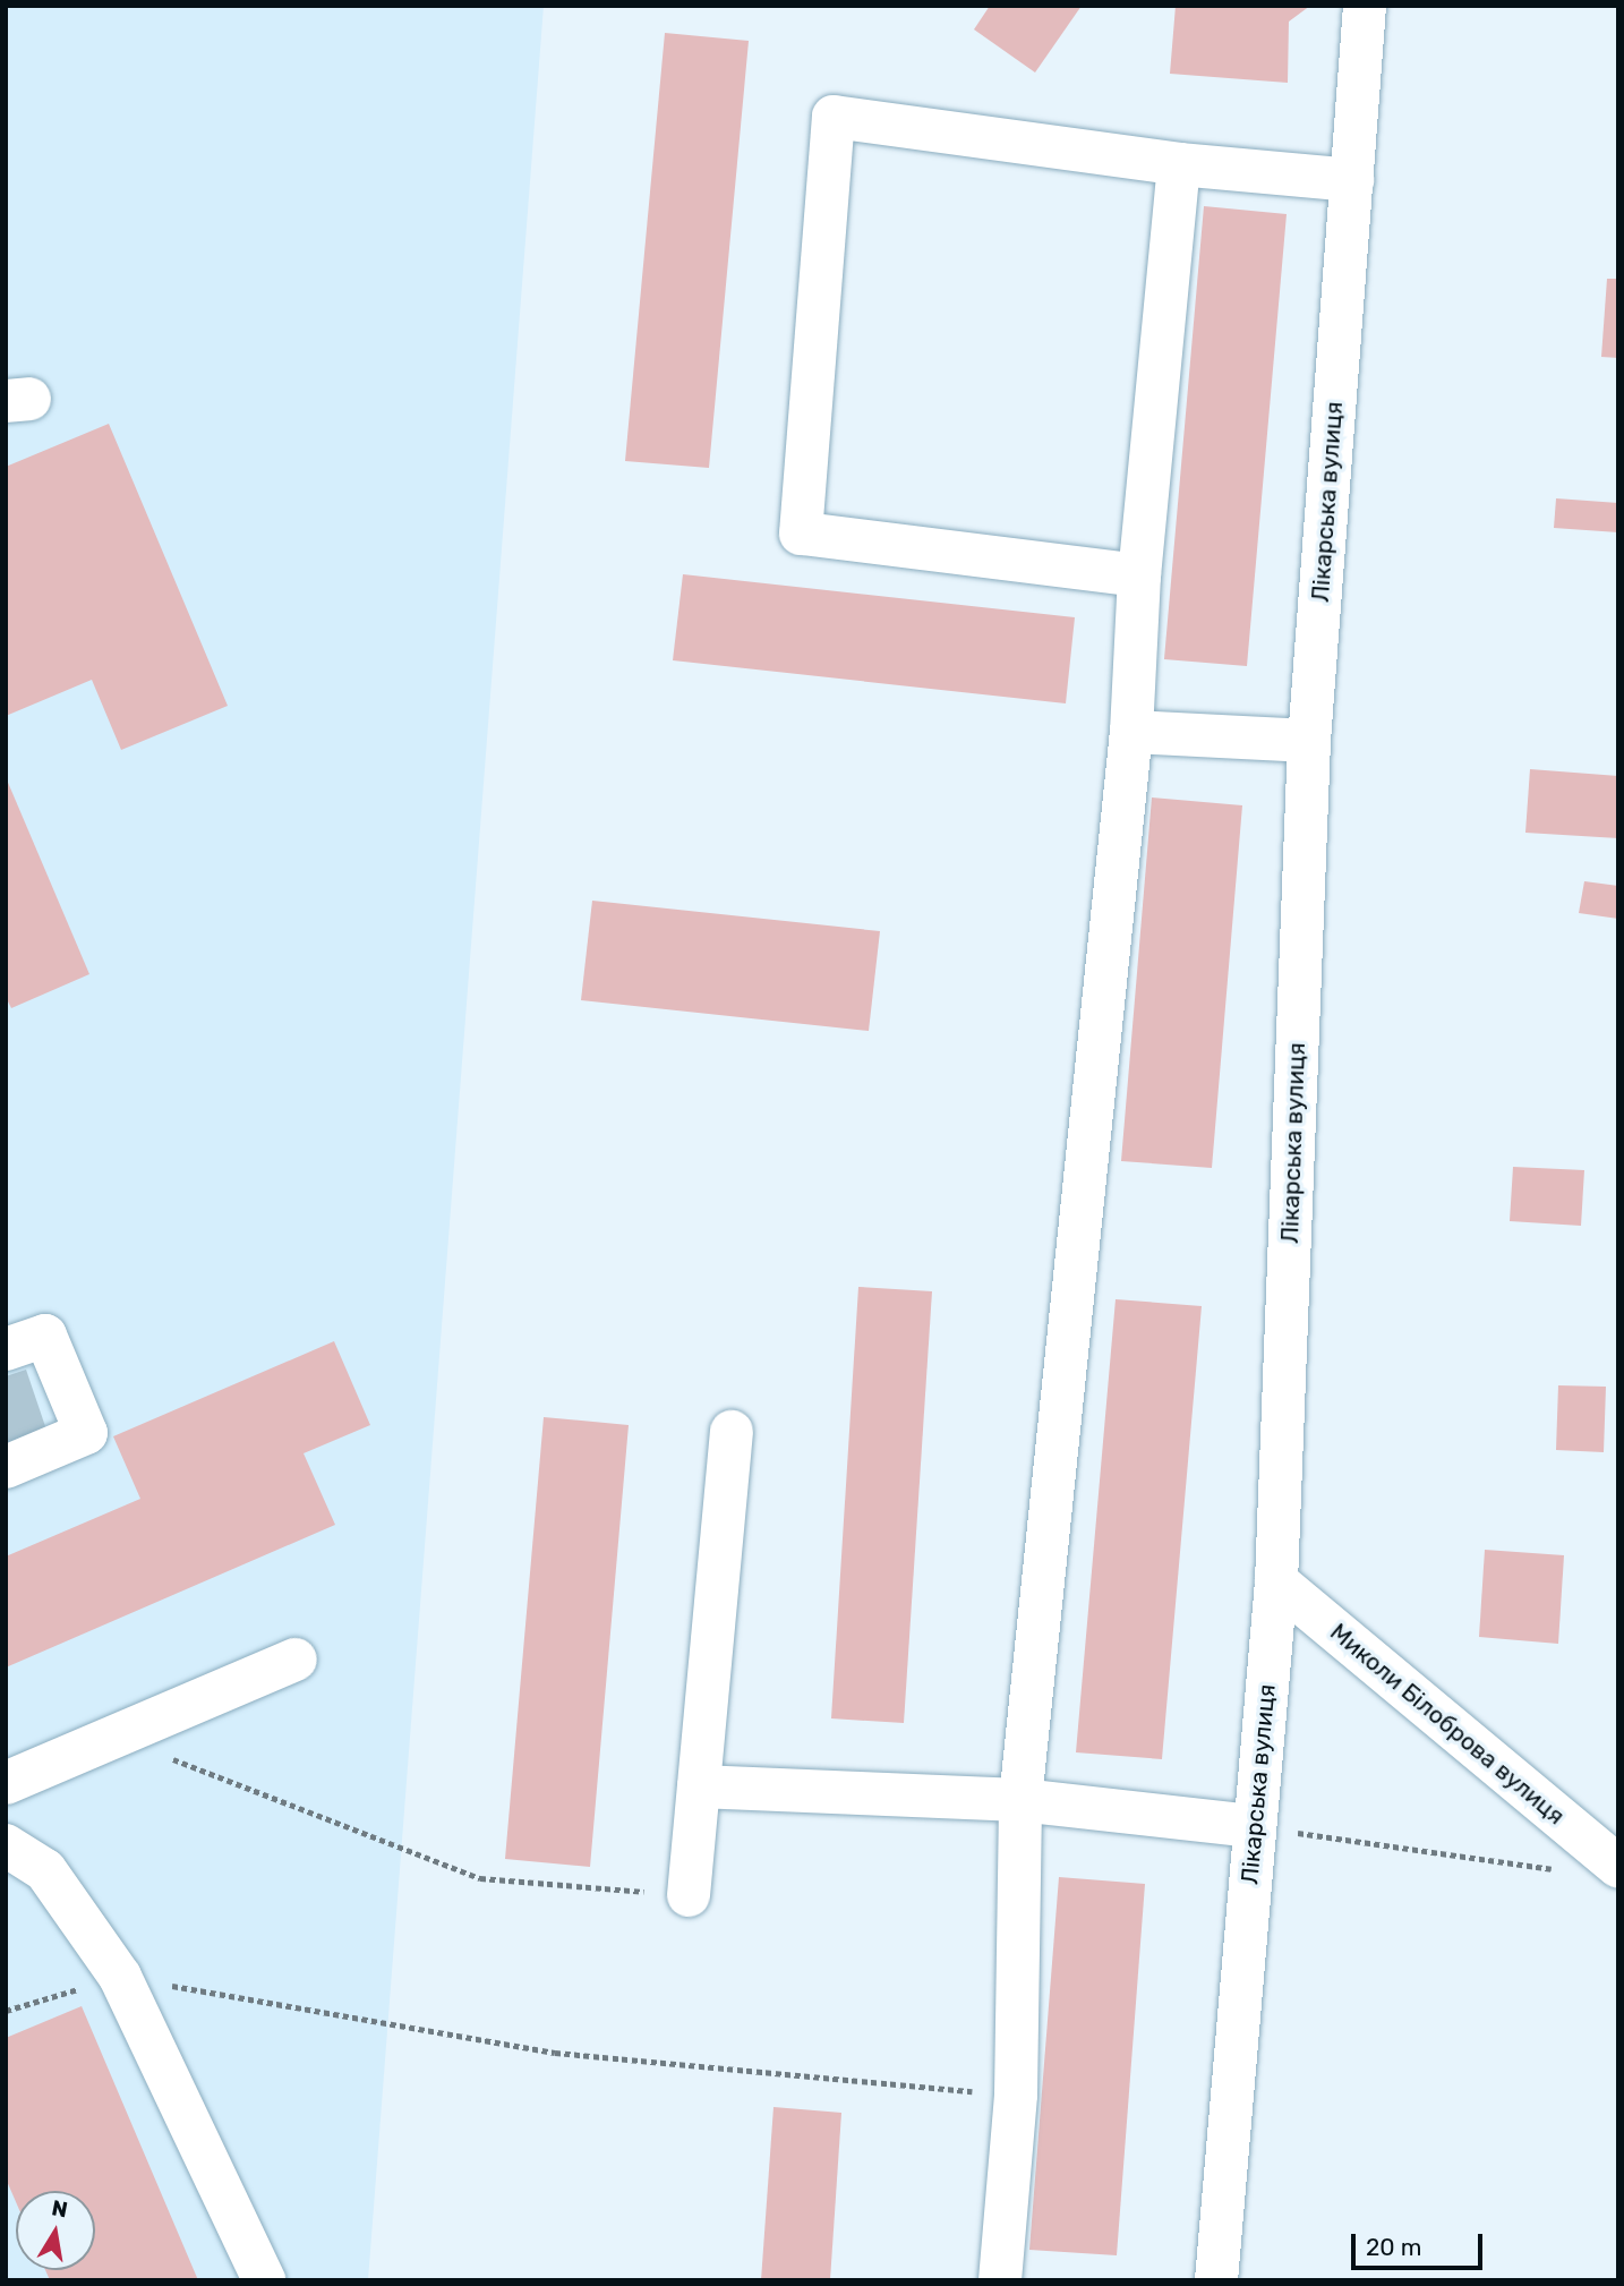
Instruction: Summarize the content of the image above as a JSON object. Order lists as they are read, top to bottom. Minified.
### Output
{"streets":{"street":["Лікарська вулиця","Миколи Білоброва вулиця"]},"crossings":[["Лікарська вулиця","Миколи Білоброва вулиця"]],"scale_bar":"20 m","north":"top"}
